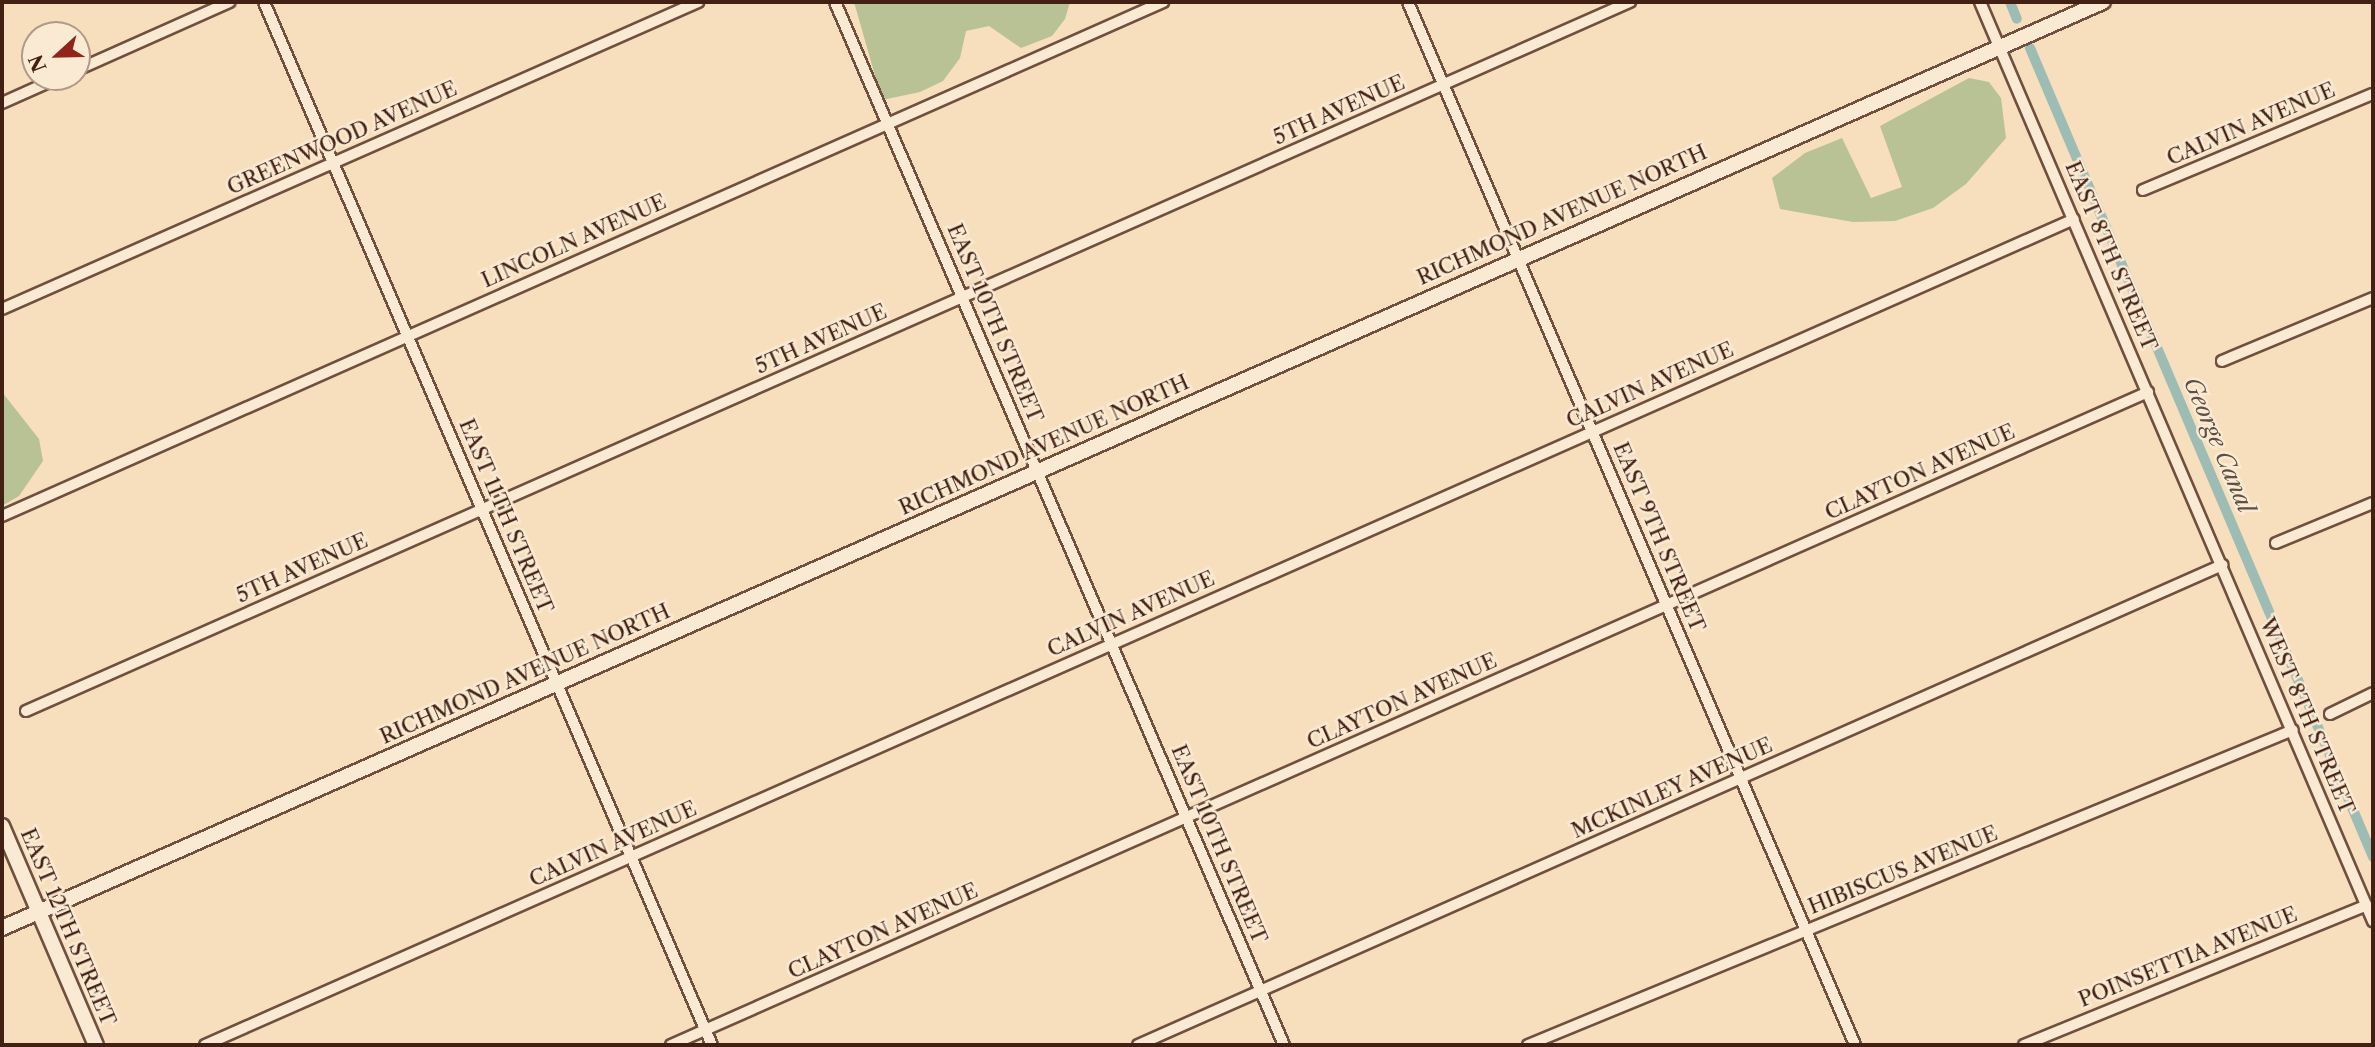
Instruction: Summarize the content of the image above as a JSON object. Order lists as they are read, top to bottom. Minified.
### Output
{"streets":{"street":["5TH AVENUE","CALVIN AVENUE","GREENWOOD AVENUE","RICHMOND AVENUE NORTH","LINCOLN AVENUE","EAST 8TH STREET","EAST 10TH STREET","CLAYTON AVENUE","EAST 11TH STREET","EAST 9TH STREET","WEST 8TH STREET","MCKINLEY AVENUE","HIBISCUS AVENUE","EAST 12TH STREET","POINSETTIA AVENUE"]},"crossings":[["5TH AVENUE","EAST 10TH STREET"],["5TH AVENUE","EAST 11TH STREET"],["5TH AVENUE","EAST 9TH STREET"],["CALVIN AVENUE","EAST 8TH STREET"],["CALVIN AVENUE","EAST 10TH STREET"],["CALVIN AVENUE","EAST 11TH STREET"],["CALVIN AVENUE","EAST 9TH STREET"],["GREENWOOD AVENUE","EAST 11TH STREET"],["RICHMOND AVENUE NORTH","EAST 8TH STREET"],["RICHMOND AVENUE NORTH","EAST 10TH STREET"],["RICHMOND AVENUE NORTH","EAST 11TH STREET"],["RICHMOND AVENUE NORTH","EAST 9TH STREET"],["RICHMOND AVENUE NORTH","EAST 12TH STREET"],["LINCOLN AVENUE","EAST 10TH STREET"],["LINCOLN AVENUE","EAST 11TH STREET"],["EAST 8TH STREET","CLAYTON AVENUE"],["EAST 8TH STREET","WEST 8TH STREET"],["EAST 8TH STREET","MCKINLEY AVENUE"],["EAST 10TH STREET","CLAYTON AVENUE"],["EAST 10TH STREET","MCKINLEY AVENUE"],["CLAYTON AVENUE","EAST 11TH STREET"],["CLAYTON AVENUE","EAST 9TH STREET"],["EAST 9TH STREET","MCKINLEY AVENUE"],["EAST 9TH STREET","HIBISCUS AVENUE"],["WEST 8TH STREET","MCKINLEY AVENUE"],["WEST 8TH STREET","HIBISCUS AVENUE"],["WEST 8TH STREET","POINSETTIA AVENUE"]],"water":["George Canal"],"north":"left"}
